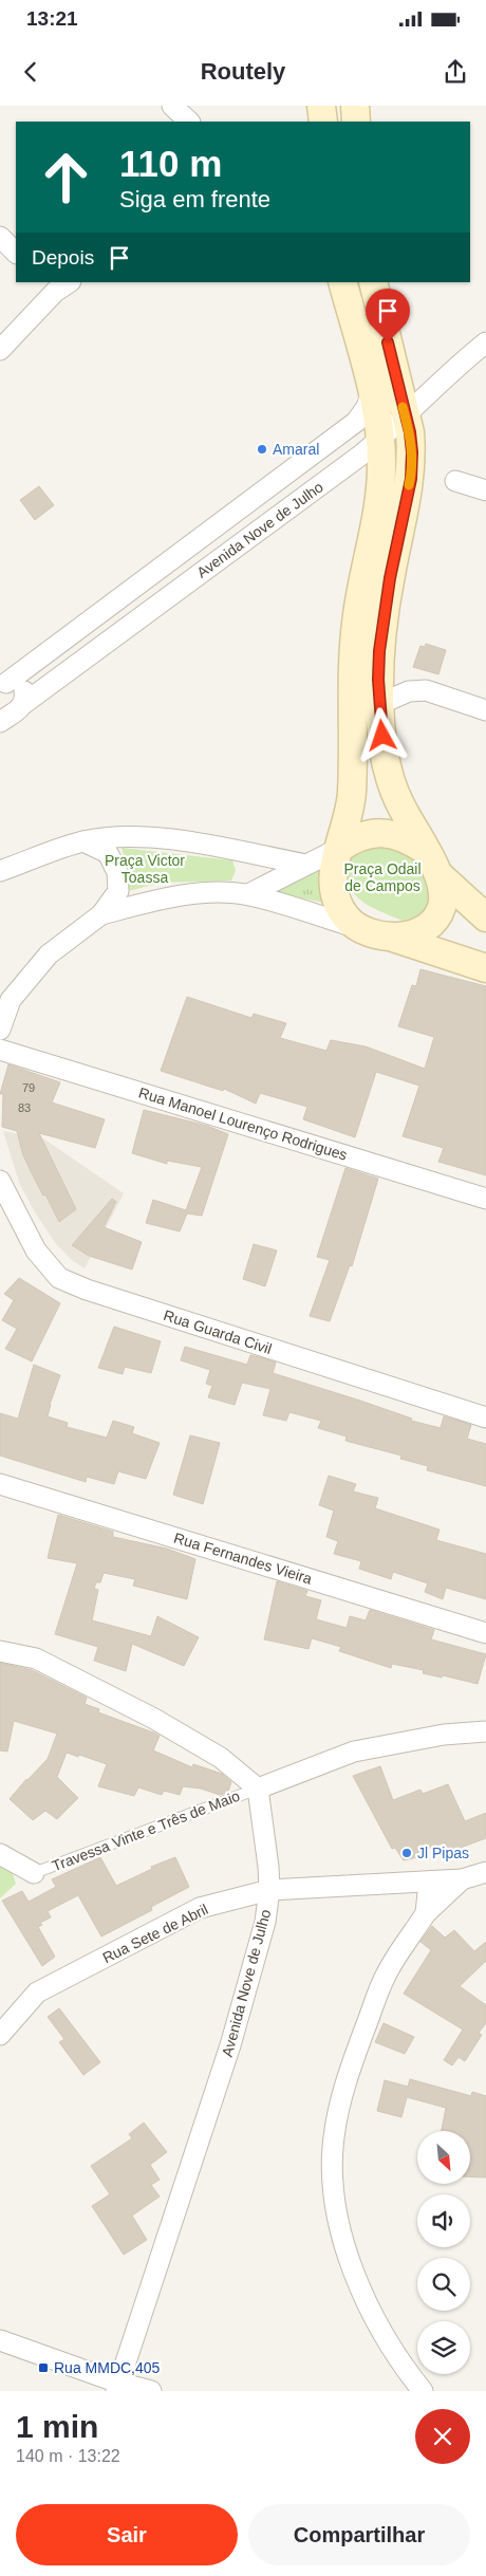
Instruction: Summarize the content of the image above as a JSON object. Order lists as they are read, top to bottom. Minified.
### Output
{"streets":{"street":["Avenida Nove de Julho","Rua Manoel Lourenço Rodrigues","Rua Guarda Civil","Rua Fernandes Vieira","Rua Sete de Abril"],"lane":["Travessa Vinte e Três de Maio"]},"crossings":[["Avenida Nove de Julho","Travessa Vinte e Três de Maio"],["Avenida Nove de Julho","Rua Sete de Abril"]],"parks":["Praça Victor Toassa","Praça Odail de Campos"],"places":{"other":["Amaral","Jl Pipas"],"transit":["Rua MMDC,405"]},"house_numbers":["79","83"],"north":"bottom right","page":{"status":"13:21","header":"Routely","turn":["110 m","Siga em frente"],"then":"Depois","heading":["1 min","140 m · 13:22"],"buttons":["Sair","Compartilhar"]}}
